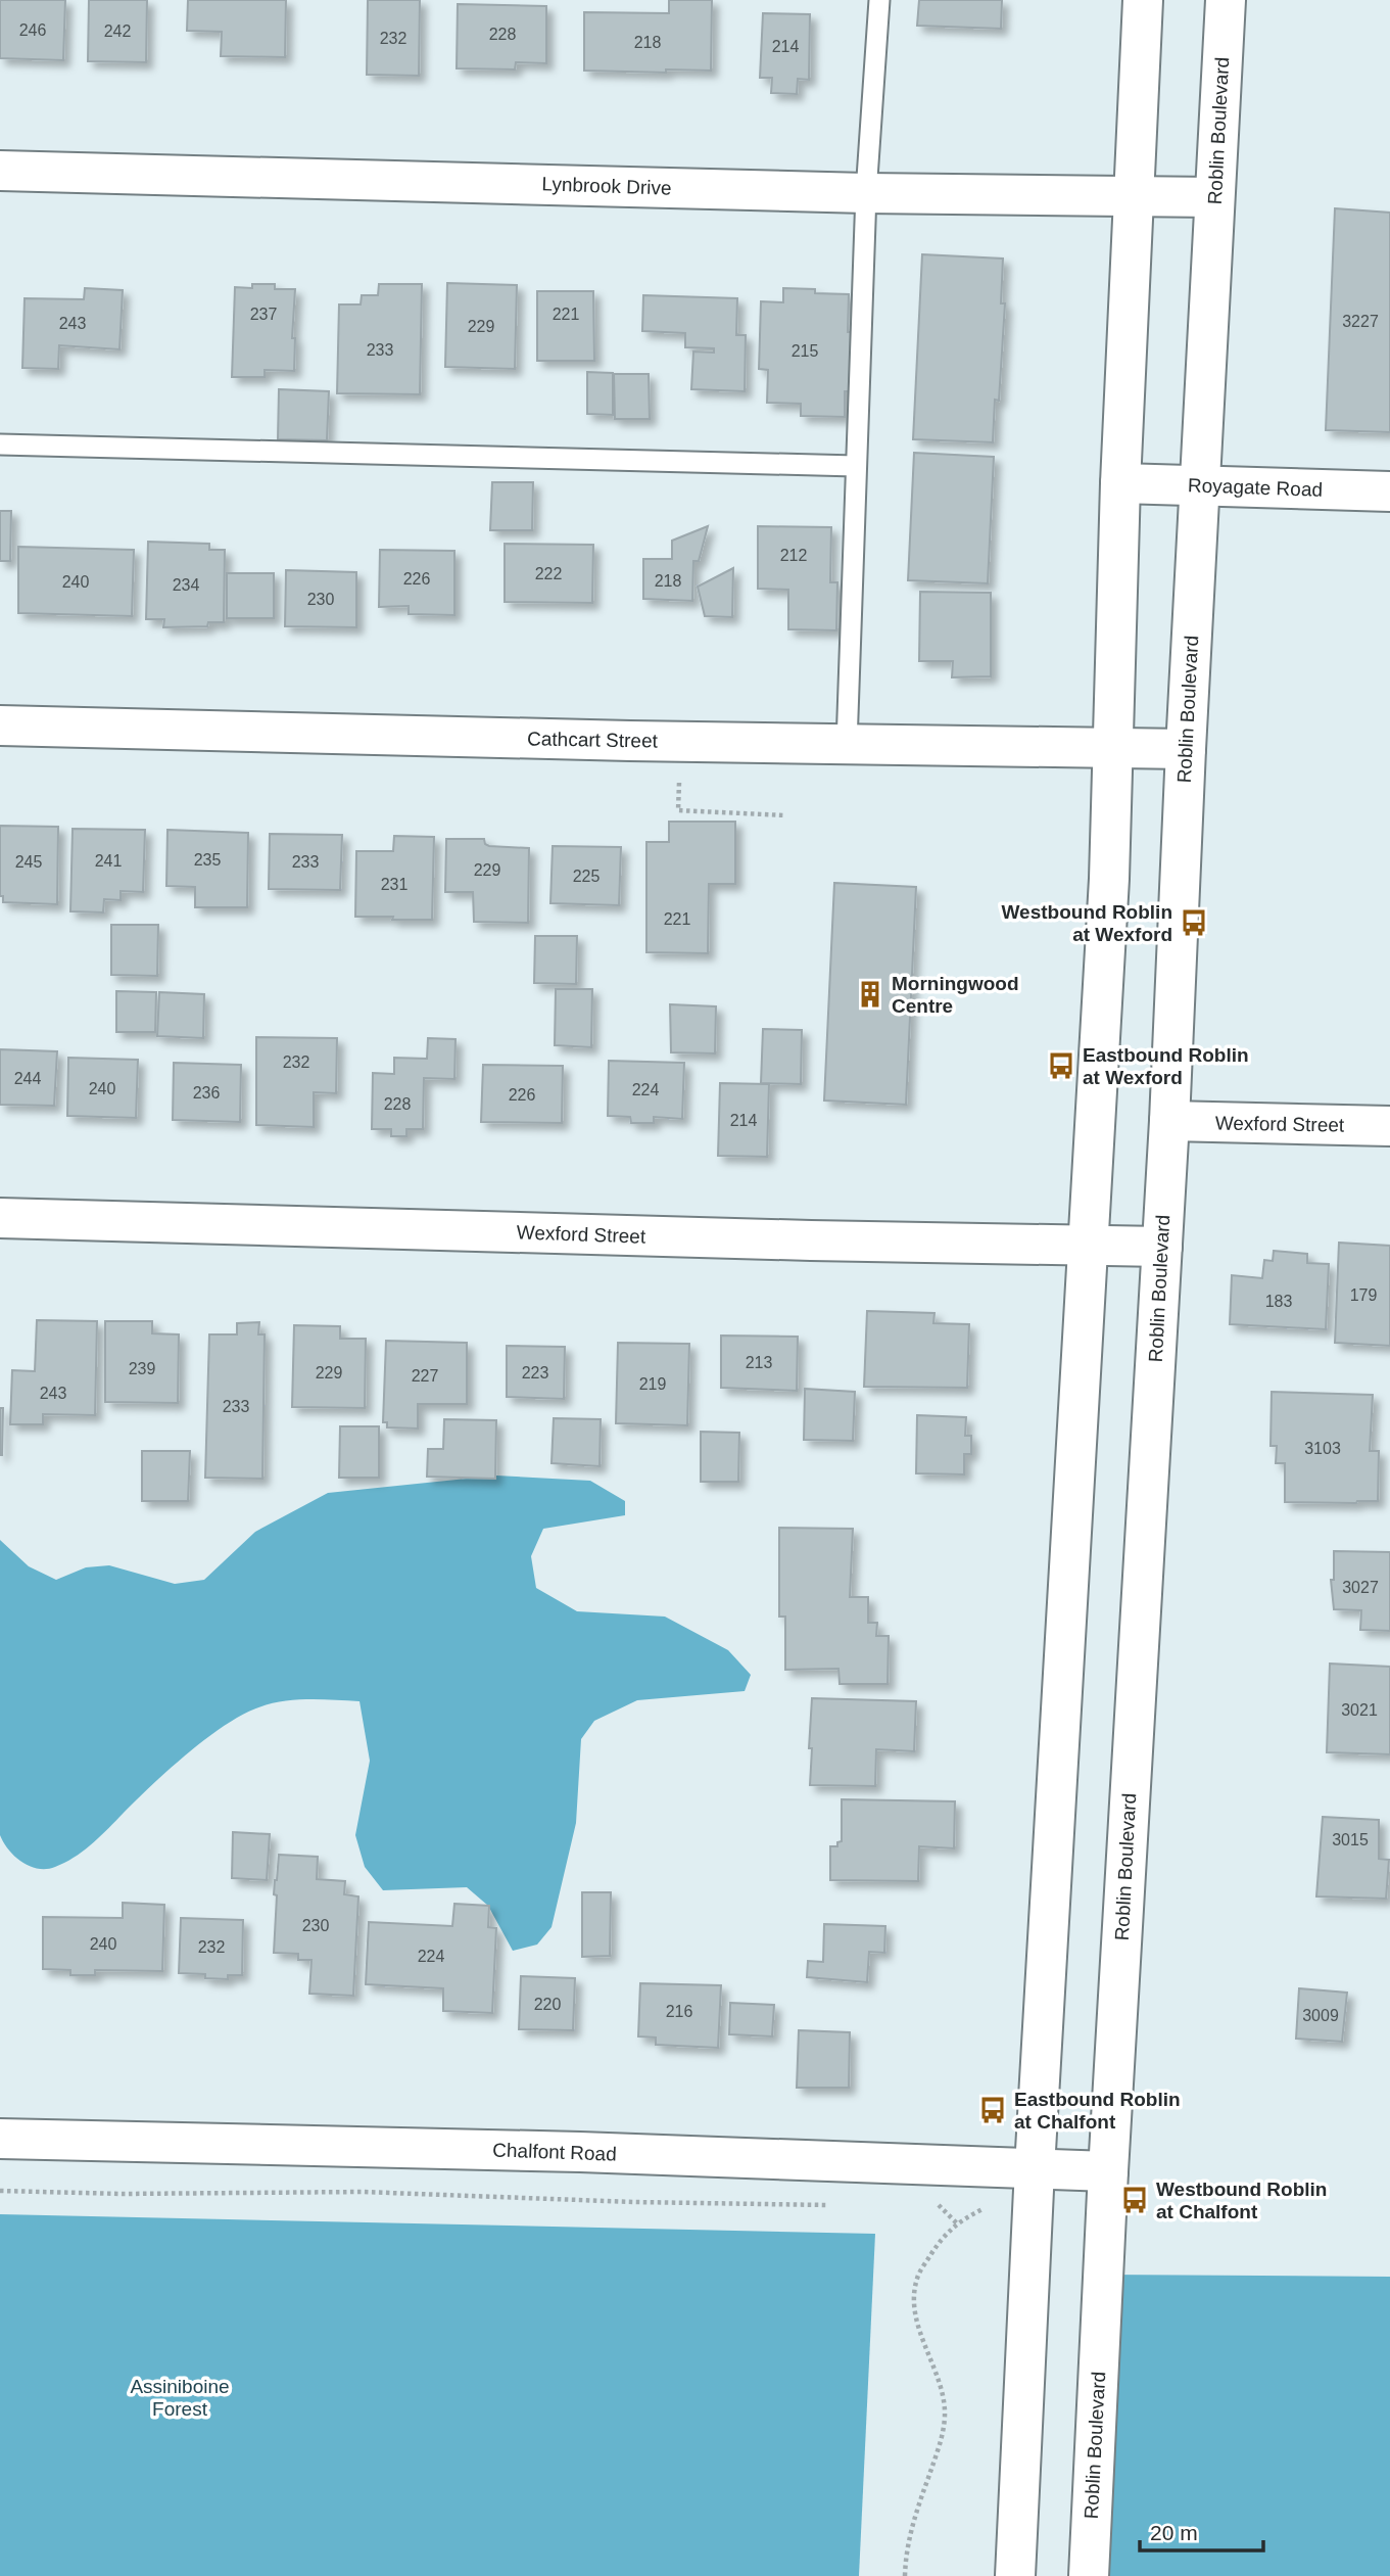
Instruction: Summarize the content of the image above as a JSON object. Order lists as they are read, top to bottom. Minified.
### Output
{"streets":{"main road":["Roblin Boulevard","Lynbrook Drive","Royagate Road","Cathcart Street","Wexford Street","Chalfont Road"]},"crossings":[["Roblin Boulevard","Lynbrook Drive"],["Roblin Boulevard","Royagate Road"],["Roblin Boulevard","Cathcart Street"],["Roblin Boulevard","Wexford Street"],["Roblin Boulevard","Chalfont Road"]],"parks":["Assiniboine Forest"],"places":{"bus stop":["Westbound Roblin at Wexford","Eastbound Roblin at Wexford","Eastbound Roblin at Chalfont","Westbound Roblin at Chalfont"],"building":["Morningwood Centre"]},"house_numbers":["246","242","228","232","218","214","237","221","3227","243","229","233","215","212","222","226","218","240","234","230","235","241","245","233","229","225","231","221","232","244","240","224","236","226","228","214","179","183","213","239","229","223","227","219","243","233","3103","3027","3021","3015","230","240","232","224","220","216","3009"],"scale_bar":"20 m"}
